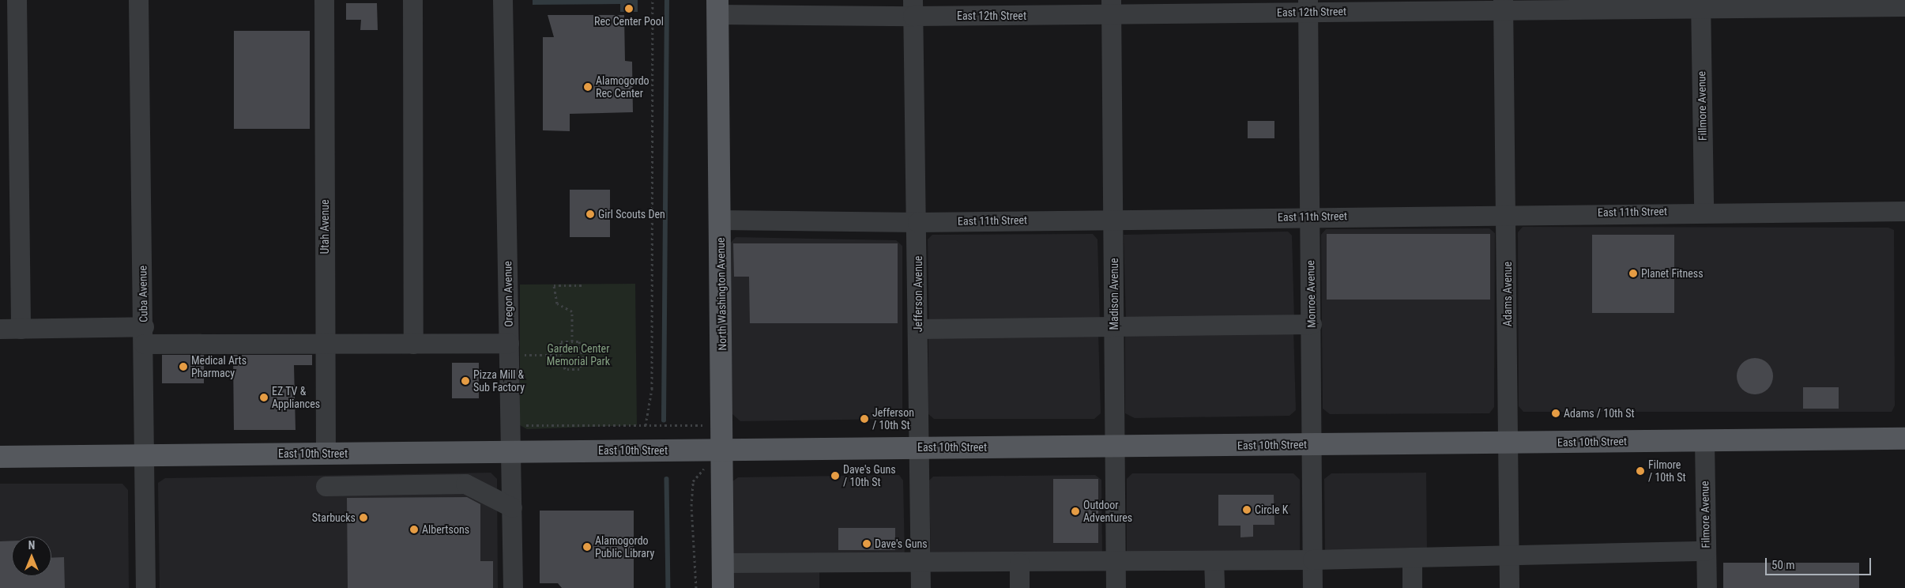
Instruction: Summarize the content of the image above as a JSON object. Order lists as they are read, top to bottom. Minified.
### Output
{"streets":{"main road":["North Washington Avenue","East 10th Street"],"street":["East 12th Street","Fillmore Avenue","East 11th Street","Utah Avenue","Cuba Avenue","Oregon Avenue","Jefferson Avenue","Madison Avenue","Monroe Avenue","Adams Avenue","Filmore Avenue"]},"crossings":[["East 12th Street","Fillmore Avenue"],["East 12th Street","North Washington Avenue"],["East 12th Street","Jefferson Avenue"],["East 12th Street","Madison Avenue"],["East 12th Street","Monroe Avenue"],["East 12th Street","Adams Avenue"],["Fillmore Avenue","East 11th Street"],["East 11th Street","North Washington Avenue"],["East 11th Street","Jefferson Avenue"],["East 11th Street","Madison Avenue"],["East 11th Street","Monroe Avenue"],["East 11th Street","Adams Avenue"],["Utah Avenue","East 10th Street"],["Cuba Avenue","East 10th Street"],["Oregon Avenue","East 10th Street"],["North Washington Avenue","East 10th Street"],["Jefferson Avenue","East 10th Street"],["Madison Avenue","East 10th Street"],["Monroe Avenue","East 10th Street"],["Adams Avenue","East 10th Street"],["East 10th Street","Filmore Avenue"]],"parks":["Garden Center Memorial Park"],"places":["Rec Center Pool","Alamogordo Rec Center","Girl Scouts Den","Planet Fitness","Medical Arts Pharmacy","Pizza Mill & Sub Factory","EZ TV & Appliances","Adams / 10th St","Jefferson / 10th St","Filmore / 10th St","Dave's Guns / 10th St","Circle K","Outdoor Adventures","Starbucks","Albertsons","Dave's Guns","Alamogordo Public Library"],"scale_bar":"50 m","north":"top"}
